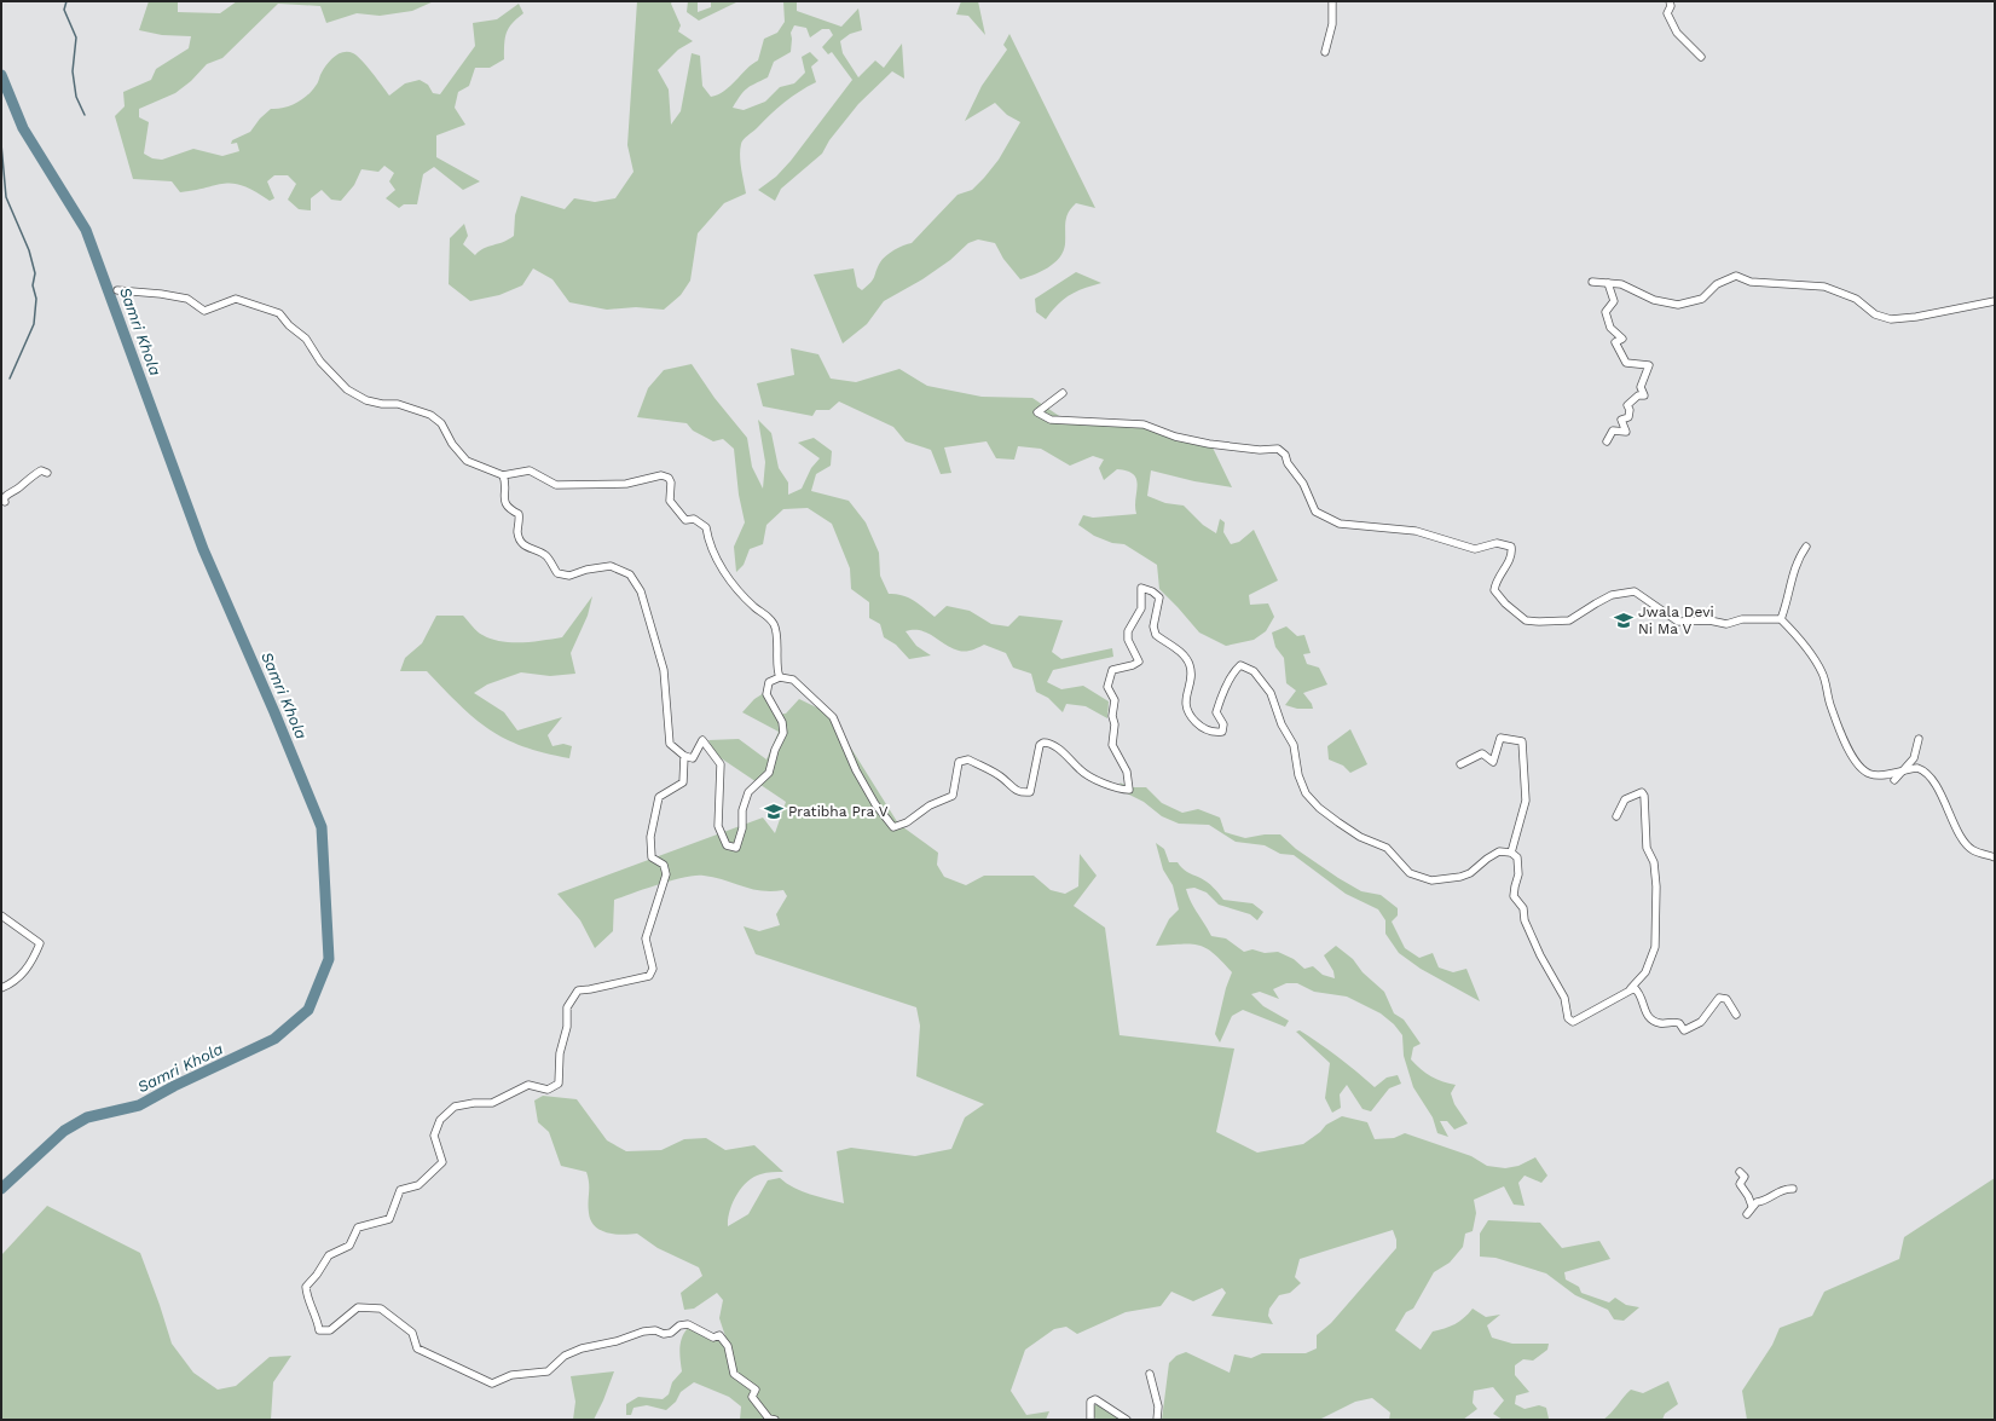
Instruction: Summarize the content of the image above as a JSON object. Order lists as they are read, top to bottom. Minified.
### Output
{"water":["Samri Khola"],"places":{"school or university":["Jwala Devi Ni Ma V","Pratibha Pra V"]}}
